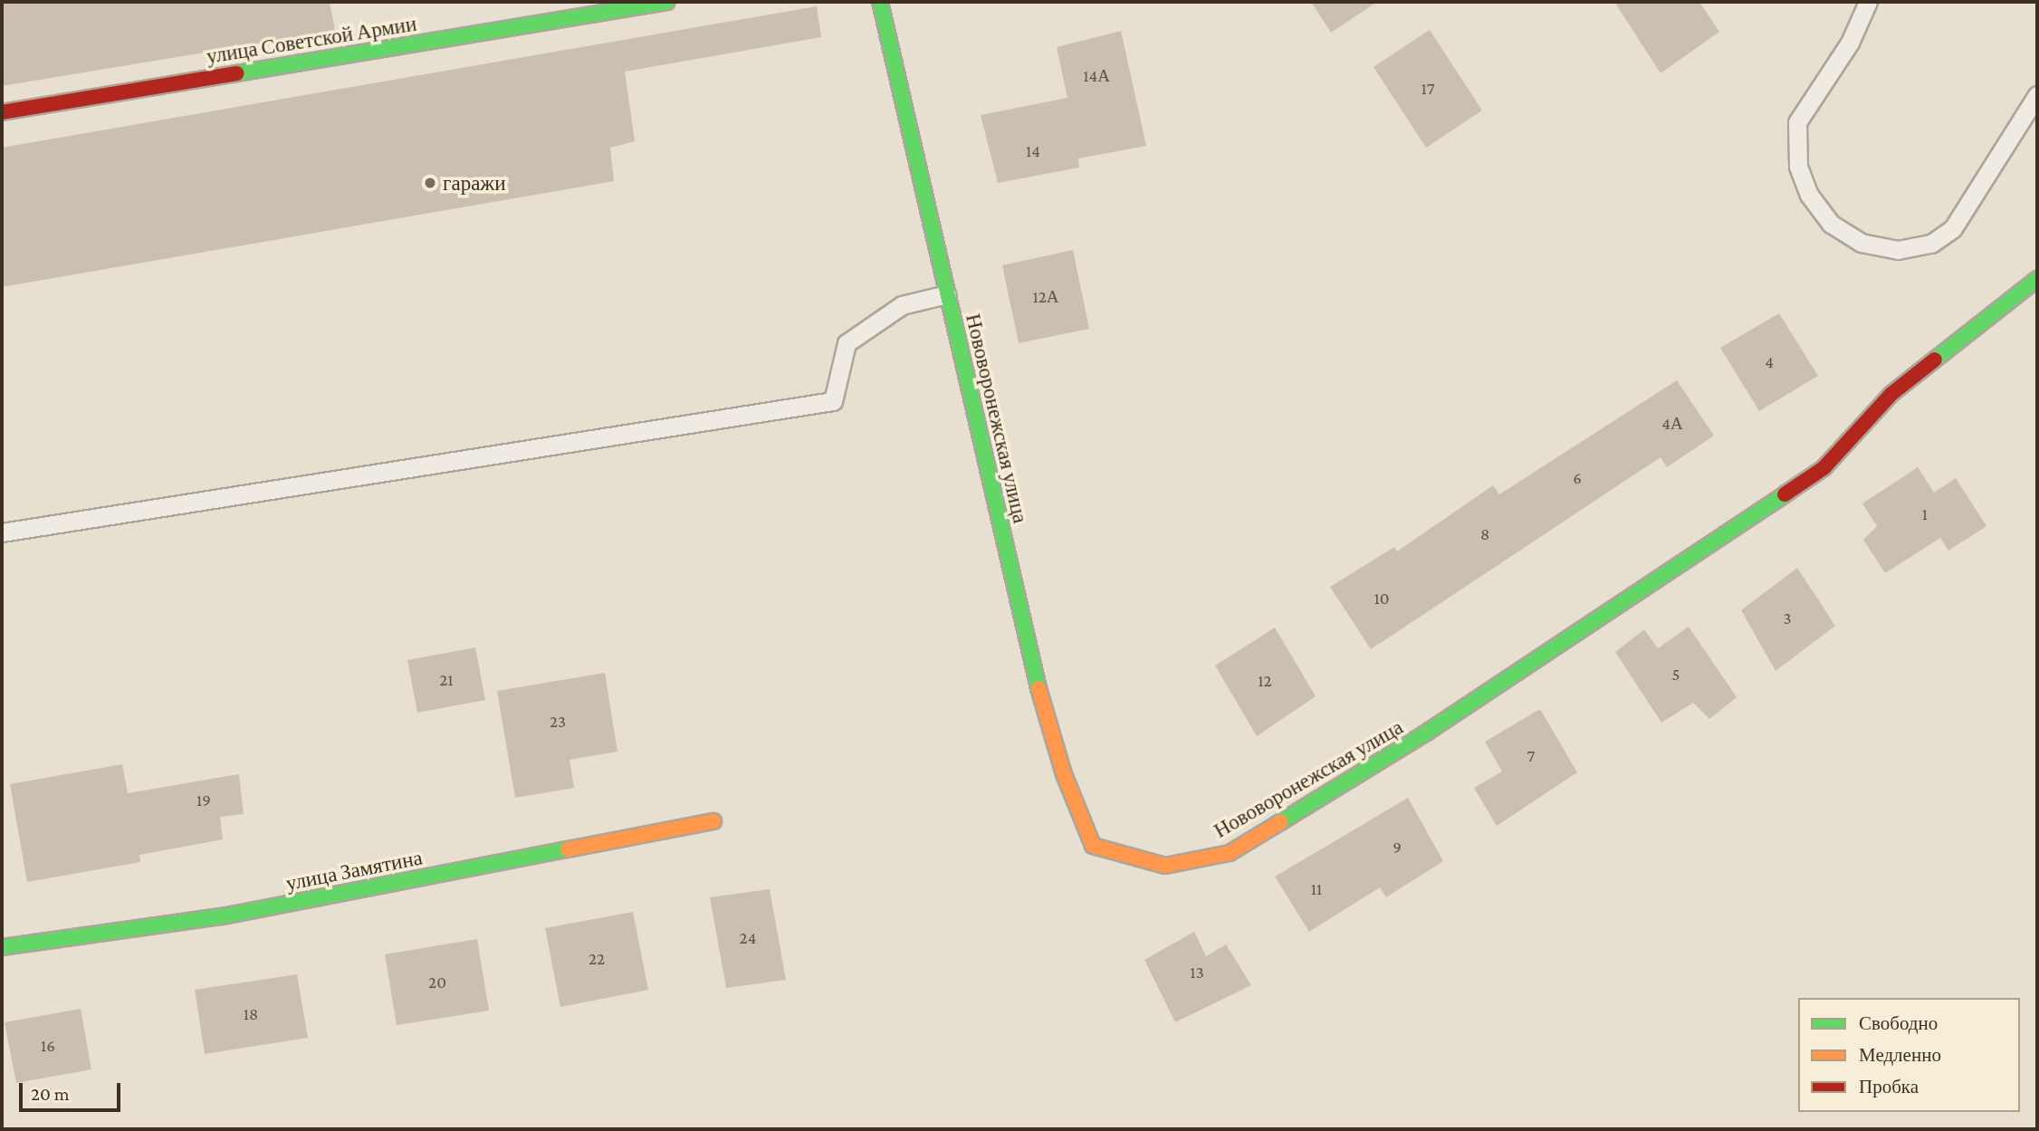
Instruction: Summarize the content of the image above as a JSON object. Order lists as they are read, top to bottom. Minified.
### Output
{"streets":{"street":["улица Советской Армии","Нововоронежская улица","улица Замятина"]},"places":["гаражи"],"house_numbers":["14А","17","14","12А","4","4А","6","1","8","10","3","5","21","12","23","7","19","9","11","24","22","13","20","18","16"],"legend":["Свободно","Медленно","Пробка"],"scale_bar":"20 m"}
